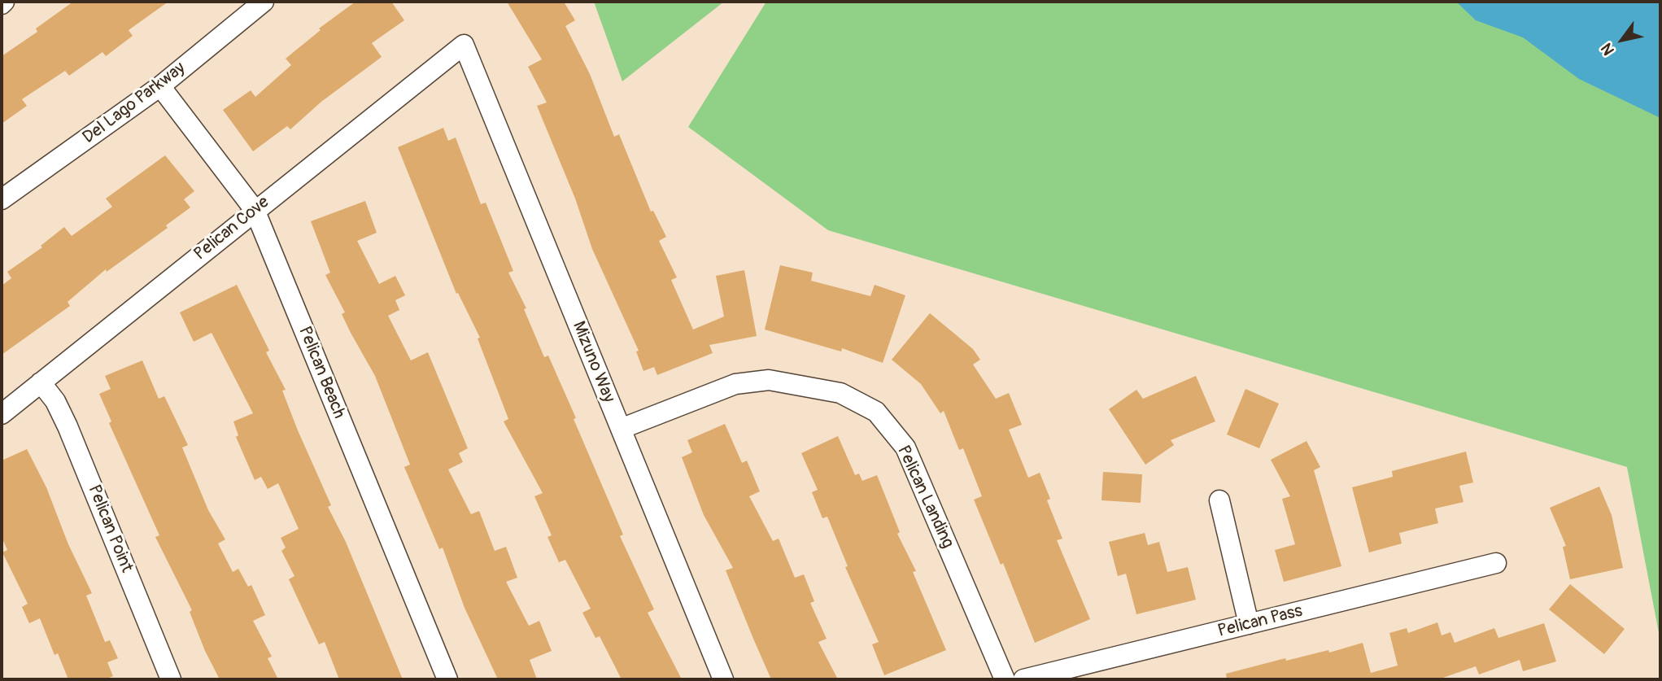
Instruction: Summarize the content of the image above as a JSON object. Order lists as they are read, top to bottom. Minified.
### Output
{"streets":{"street":["Del Lago Parkway","Pelican Cove","Mizuno Way","Pelican Beach","Pelican Landing","Pelican Point","Pelican Pass"]},"crossings":[["Del Lago Parkway","Pelican Beach"],["Pelican Cove","Mizuno Way"],["Pelican Cove","Pelican Beach"],["Pelican Cove","Pelican Point"],["Mizuno Way","Pelican Landing"]],"north":"bottom left"}
